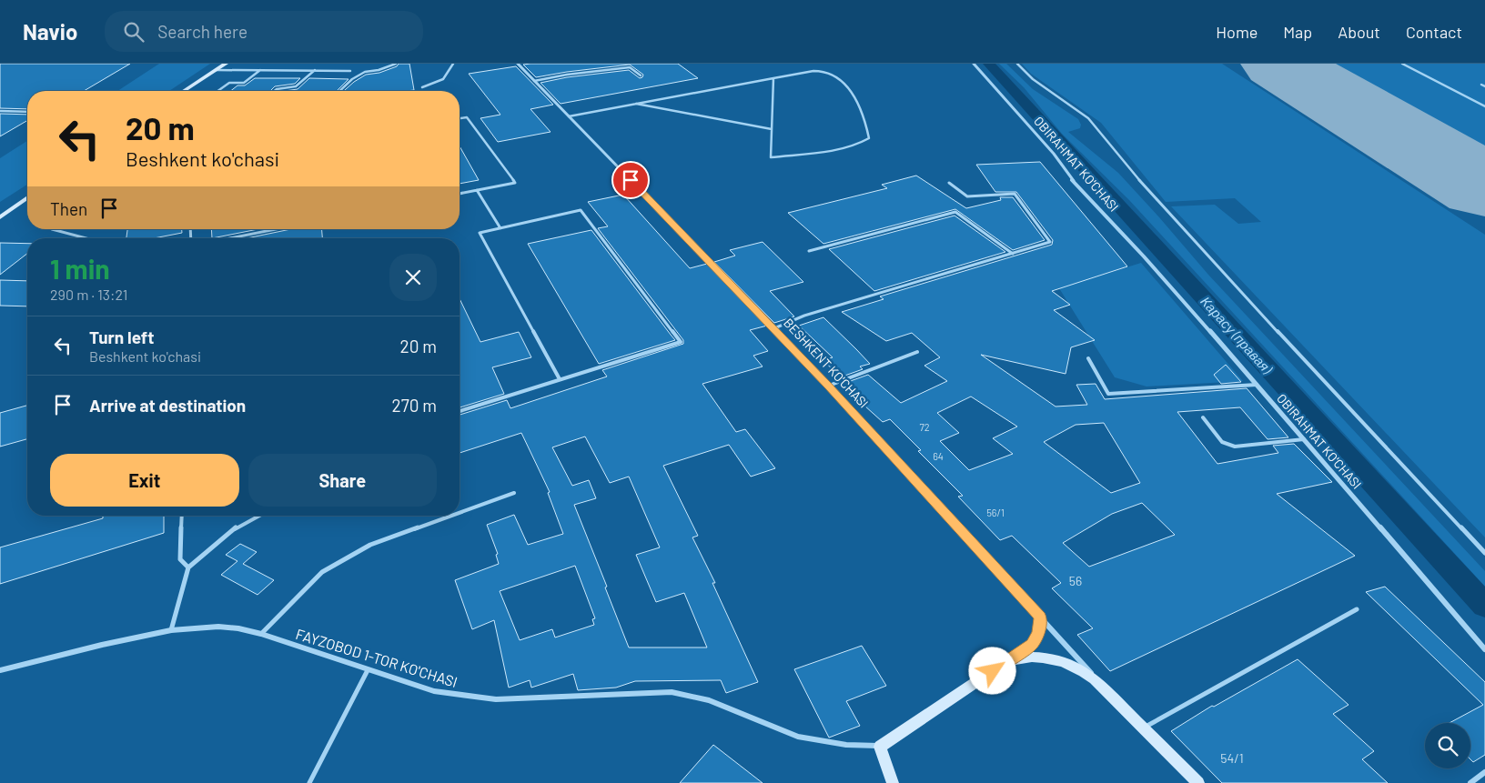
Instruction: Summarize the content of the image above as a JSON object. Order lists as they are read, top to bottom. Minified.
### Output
{"streets":{"street":["OBIRAHMAT KO'CHASI","BESHKENT KO'CHASI","FAYZOBOD 1-TOR KO'CHASI"]},"water":["Карасу (правая)"],"house_numbers":["72","64","56/1","56","54/1"],"page":{"header":"Navio","search":"Search here","nav":["Home","Map","About","Contact"],"turn":["20 m","Beshkent ko'chasi"],"then":"Then","heading":["1 min","290 m · 13:21"],"list":[{"name":"Turn left","note":"Beshkent ko'chasi","value":"20 m"},{"name":"Arrive at destination","value":"270 m"}],"buttons":["Exit","Share"]}}
